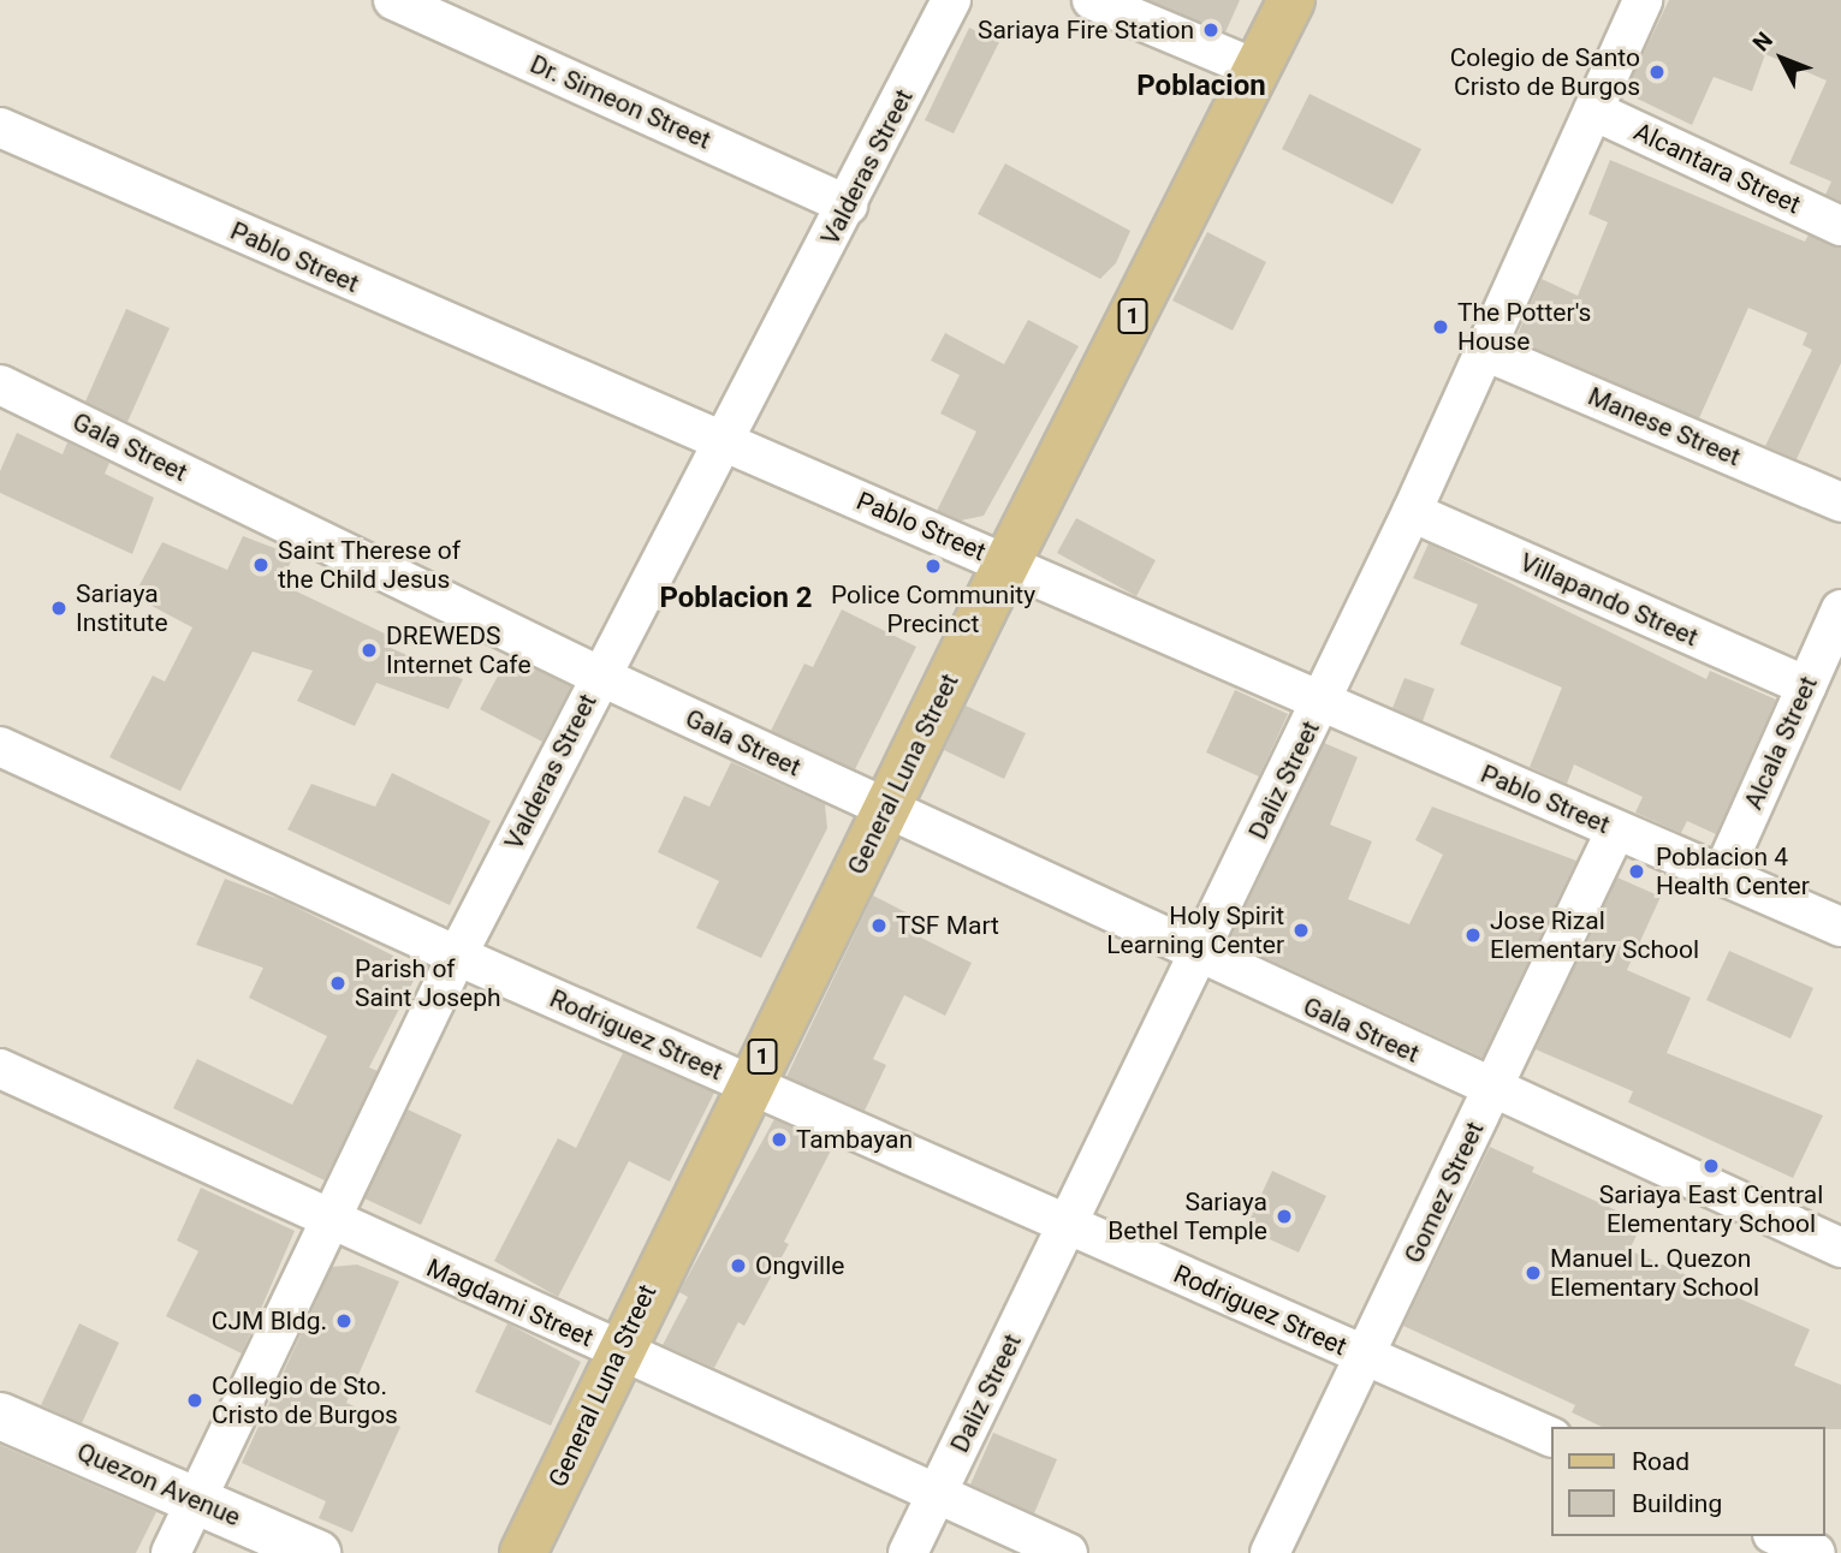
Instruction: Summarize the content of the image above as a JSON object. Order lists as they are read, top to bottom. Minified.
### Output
{"streets":{"main road":["1","General Luna Street"],"street":["Dr. Simeon Street","Valderas Street","Alcantara Street","Pablo Street","Manese Street","Gala Street","Villapando Street","Alcala Street","Daliz Street","Rodriguez Street","Gomez Street","Magdami Street","Quezon Avenue"]},"crossings":[["Dr. Simeon Street","Valderas Street"],["Valderas Street","Pablo Street"],["Valderas Street","Gala Street"],["Valderas Street","Rodriguez Street"],["Valderas Street","Magdami Street"],["Valderas Street","Quezon Avenue"],["Alcantara Street","Daliz Street"],["Pablo Street","Alcala Street"],["Pablo Street","General Luna Street"],["Pablo Street","Daliz Street"],["Pablo Street","Gomez Street"],["Manese Street","Daliz Street"],["Gala Street","General Luna Street"],["Gala Street","Daliz Street"],["Gala Street","Gomez Street"],["Villapando Street","Alcala Street"],["Villapando Street","Daliz Street"],["General Luna Street","Rodriguez Street"],["General Luna Street","Magdami Street"],["Daliz Street","Rodriguez Street"],["Daliz Street","Magdami Street"],["Rodriguez Street","Gomez Street"]],"districts":["Poblacion","Poblacion 2"],"places":["Sariaya Fire Station","Colegio de Santo Cristo de Burgos","The Potter's House","Saint Therese of the Child Jesus","Police Community Precinct","Sariaya Institute","DREWEDS Internet Cafe","Poblacion 4 Health Center","TSF Mart","Holy Spirit Learning Center","Jose Rizal Elementary School","Parish of Saint Joseph","Tambayan","Sariaya East Central Elementary School","Sariaya Bethel Temple","Ongville","Manuel L. Quezon Elementary School","CJM Bldg.","Collegio de Sto. Cristo de Burgos"],"legend":["Road","Building"],"north":"top left"}
